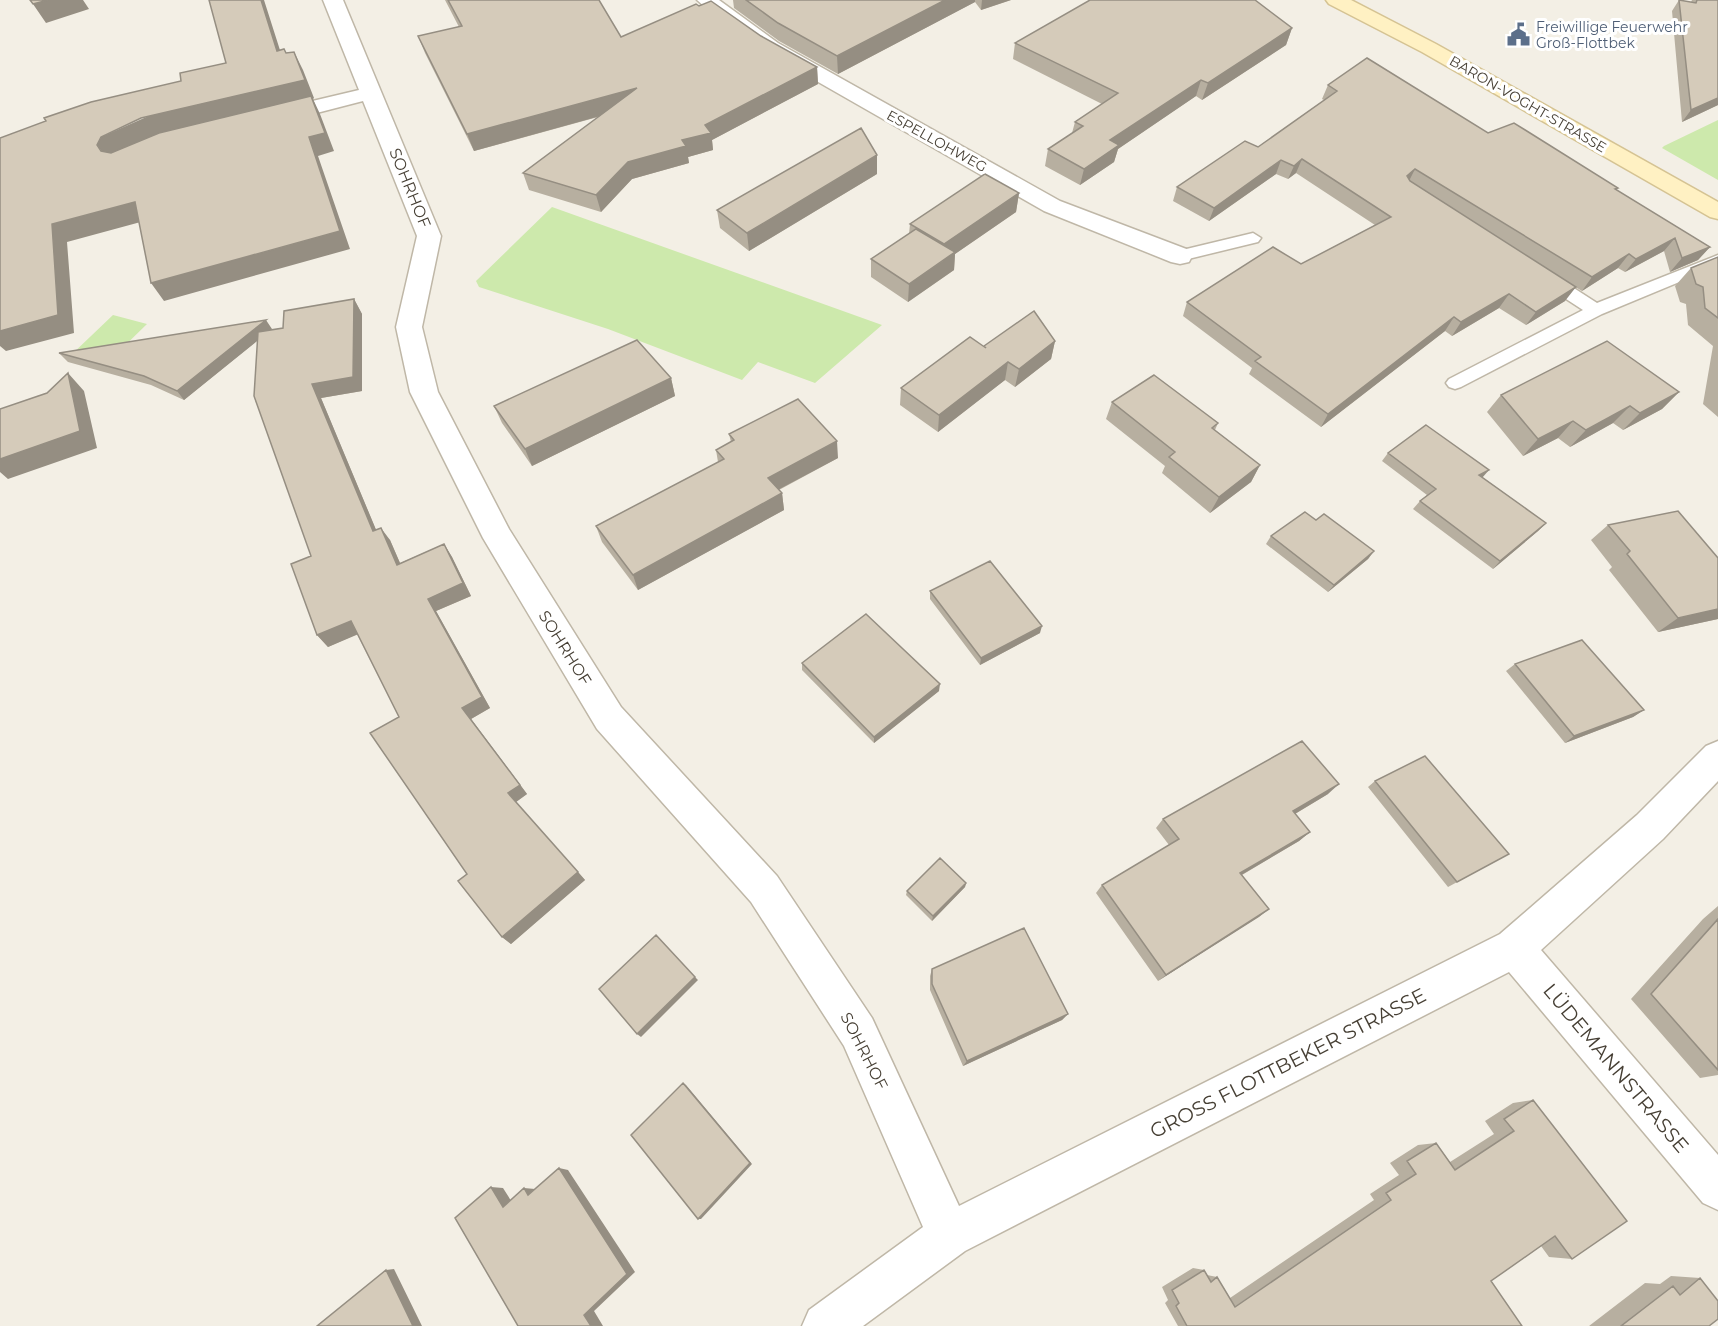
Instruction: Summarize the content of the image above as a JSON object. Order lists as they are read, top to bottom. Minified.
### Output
{"streets":{"street":["BARON-VOGHT-STRASSE","ESPELLOHWEG","SOHRHOF","GROSS FLOTTBEKER STRASSE","LÜDEMANNSTRASSE"]},"crossings":[["SOHRHOF","GROSS FLOTTBEKER STRASSE"],["GROSS FLOTTBEKER STRASSE","LÜDEMANNSTRASSE"]],"places":{"public building":["Freiwillige Feuerwehr Groß-Flottbek"]}}
